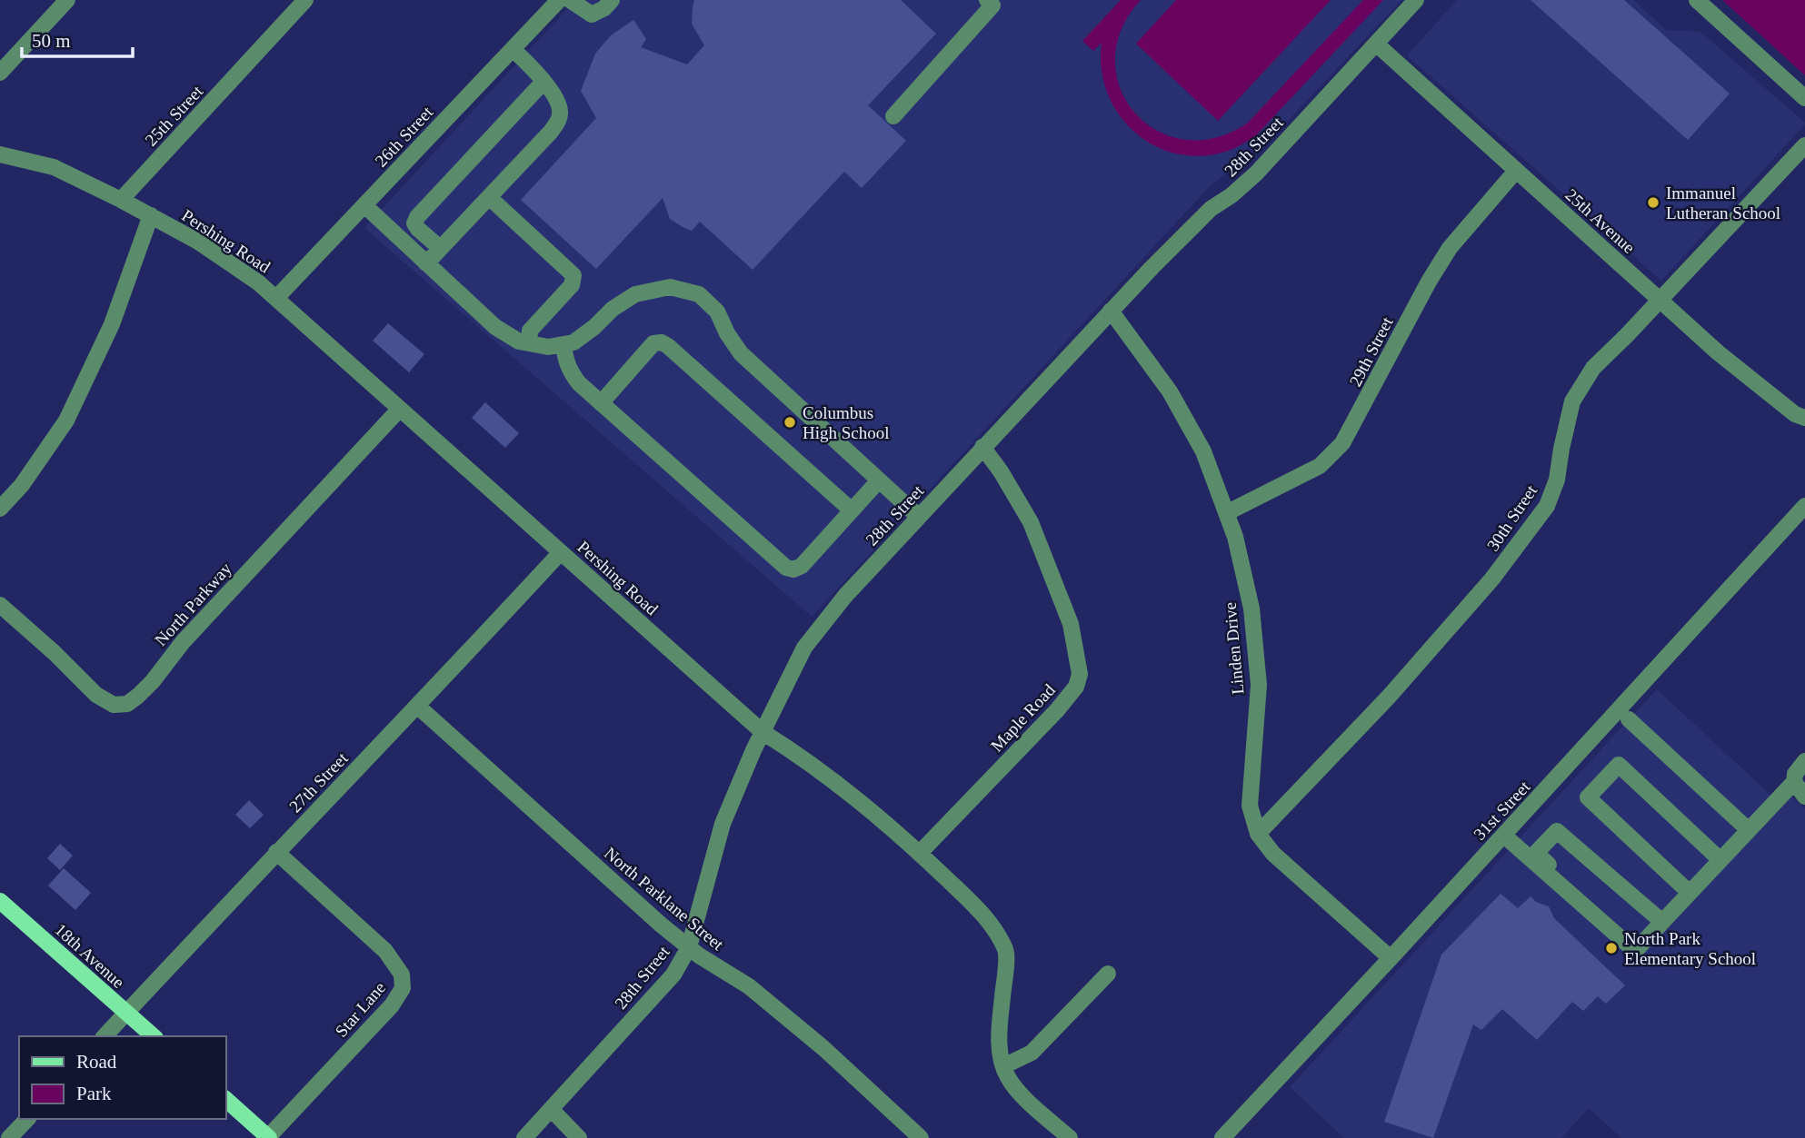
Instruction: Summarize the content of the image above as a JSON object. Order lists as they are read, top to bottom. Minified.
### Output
{"streets":{"main road":["18th Avenue"],"street":["25th Street","26th Street","28th Street","25th Avenue","Pershing Road","29th Street","30th Street","North Parkway","Linden Drive","Maple Road","27th Street","31st Street","North Parklane Street","Star Lane"]},"crossings":[["25th Street","Pershing Road"],["26th Street","Pershing Road"],["28th Street","25th Avenue"],["28th Street","Pershing Road"],["28th Street","Linden Drive"],["28th Street","Maple Road"],["28th Street","North Parklane Street"],["25th Avenue","29th Street"],["25th Avenue","30th Street"],["Pershing Road","North Parkway"],["Pershing Road","Maple Road"],["Pershing Road","27th Street"],["29th Street","Linden Drive"],["30th Street","Linden Drive"],["Linden Drive","31st Street"],["27th Street","North Parklane Street"],["27th Street","18th Avenue"],["27th Street","Star Lane"]],"places":["Immanuel Lutheran School","Columbus High School","North Park Elementary School"],"legend":["Road","Park"],"scale_bar":"50 m"}
